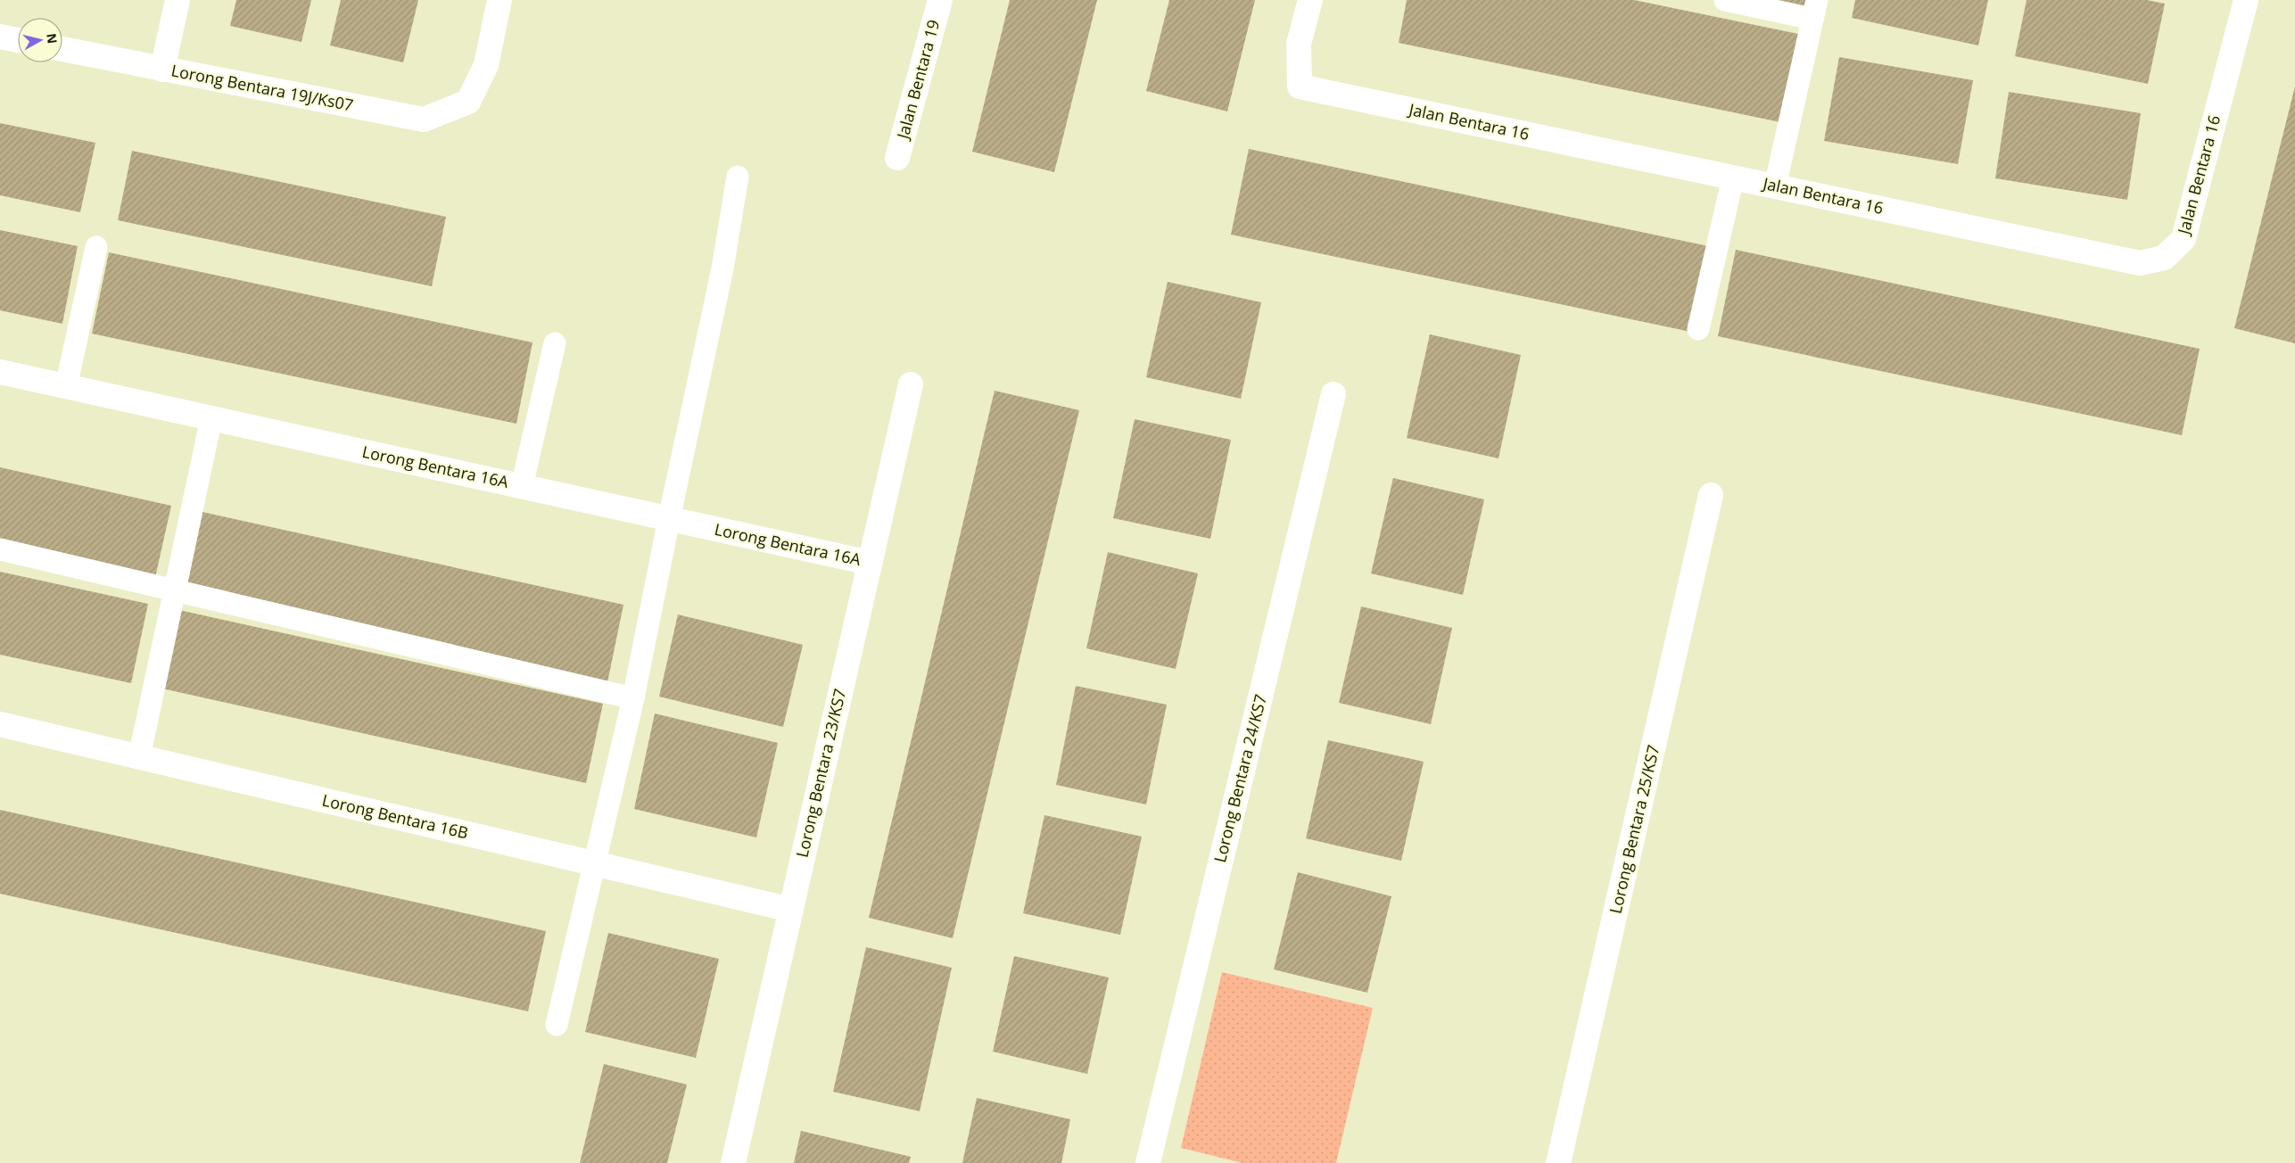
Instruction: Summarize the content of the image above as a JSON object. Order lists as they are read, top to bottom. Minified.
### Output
{"streets":{"street":["Jalan Bentara 19","Lorong Bentara 19J/Ks07","Jalan Bentara 16","Lorong Bentara 16A","Lorong Bentara 23/KS7","Lorong Bentara 24/KS7","Lorong Bentara 16B","Lorong Bentara 25/KS7"]},"crossings":[["Lorong Bentara 16A","Lorong Bentara 23/KS7"],["Lorong Bentara 23/KS7","Lorong Bentara 16B"]],"north":"right"}
